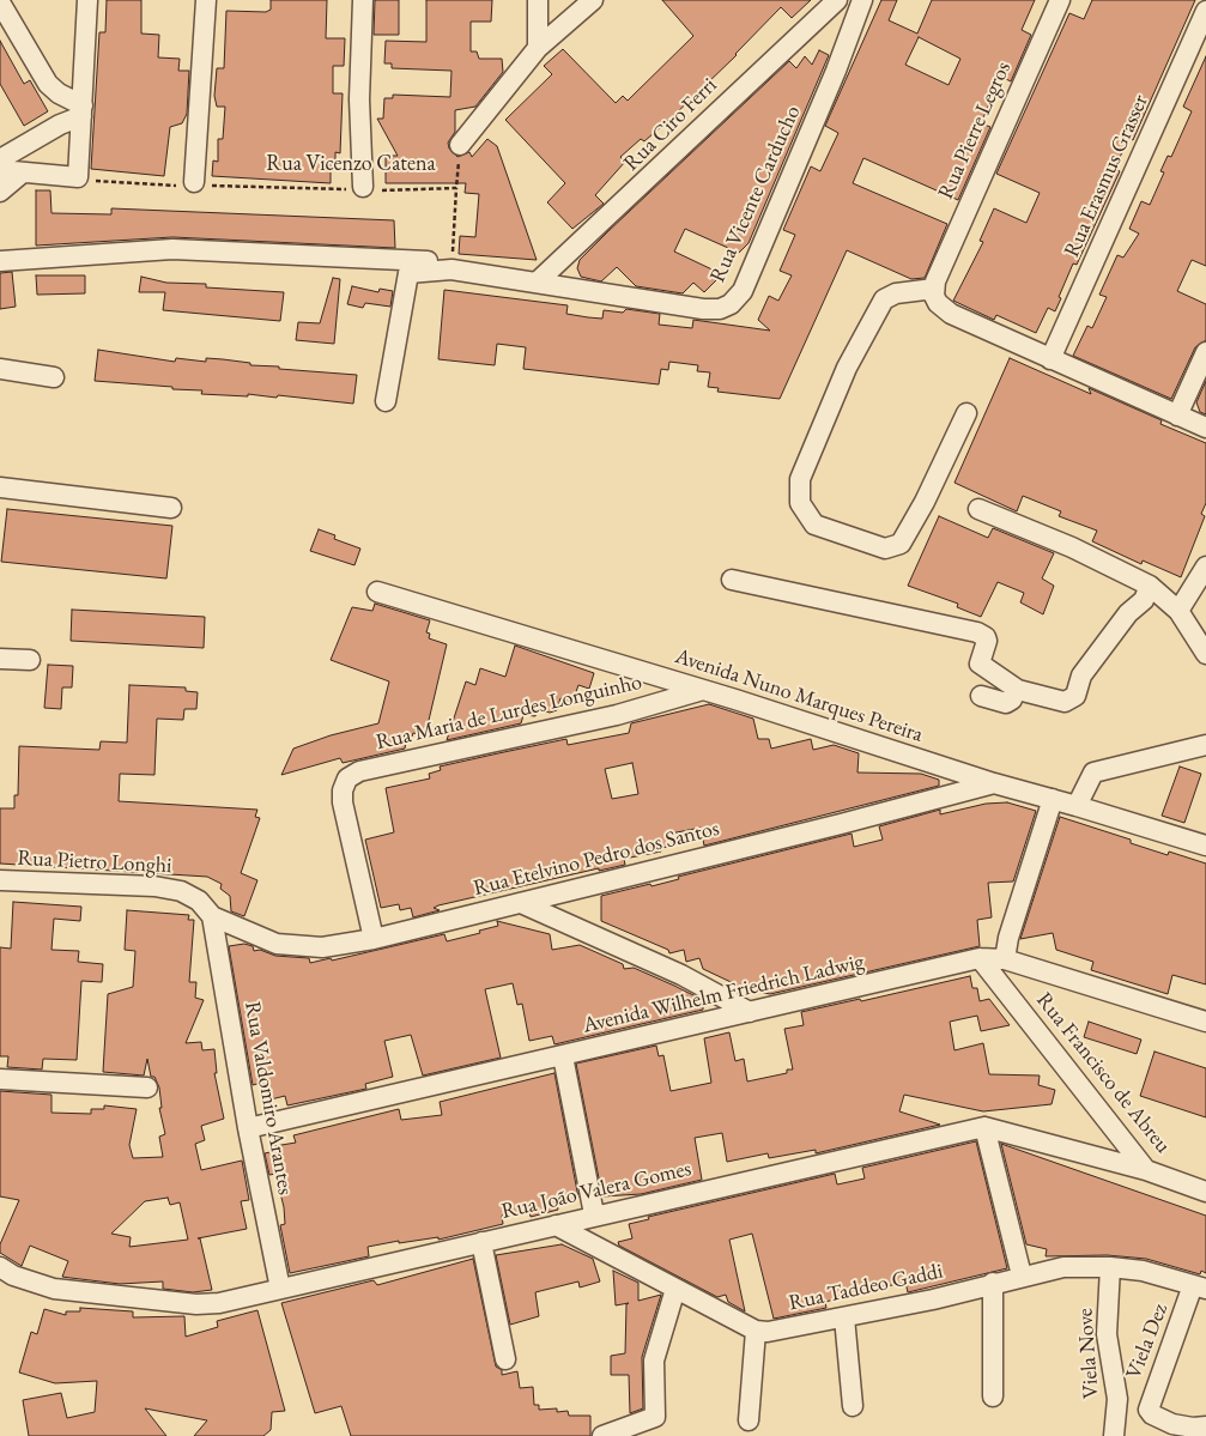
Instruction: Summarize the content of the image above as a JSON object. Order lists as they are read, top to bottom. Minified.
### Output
{"streets":{"street":["Rua Ciro Ferri","Rua Pierre Legros","Rua Vicenzo Catena","Rua Erasmus Grasser","Rua Vicente Carducho","Avenida Nuno Marques Pereira","Rua Maria de Lurdes Longuinho","Rua Etelvino Pedro dos Santos","Rua Pietro Longhi","Avenida Wilhelm Friedrich Ladwig","Rua Francisco de Abreu","Rua Valdomiro Arantes","Rua João Valera Gomes","Rua Taddeo Gaddi","Viela Dez","Viela Nove"]},"crossings":[["Rua Ciro Ferri","Rua Vicente Carducho"],["Avenida Nuno Marques Pereira","Rua Maria de Lurdes Longuinho"],["Avenida Nuno Marques Pereira","Rua Etelvino Pedro dos Santos"],["Rua Maria de Lurdes Longuinho","Rua Etelvino Pedro dos Santos"],["Rua Etelvino Pedro dos Santos","Rua Pietro Longhi"],["Rua Etelvino Pedro dos Santos","Rua Valdomiro Arantes"],["Rua Pietro Longhi","Rua Valdomiro Arantes"],["Avenida Wilhelm Friedrich Ladwig","Rua Francisco de Abreu"],["Avenida Wilhelm Friedrich Ladwig","Rua Valdomiro Arantes"],["Rua Francisco de Abreu","Rua João Valera Gomes"],["Rua Valdomiro Arantes","Rua João Valera Gomes"],["Rua Taddeo Gaddi","Viela Dez"],["Rua Taddeo Gaddi","Viela Nove"]]}
